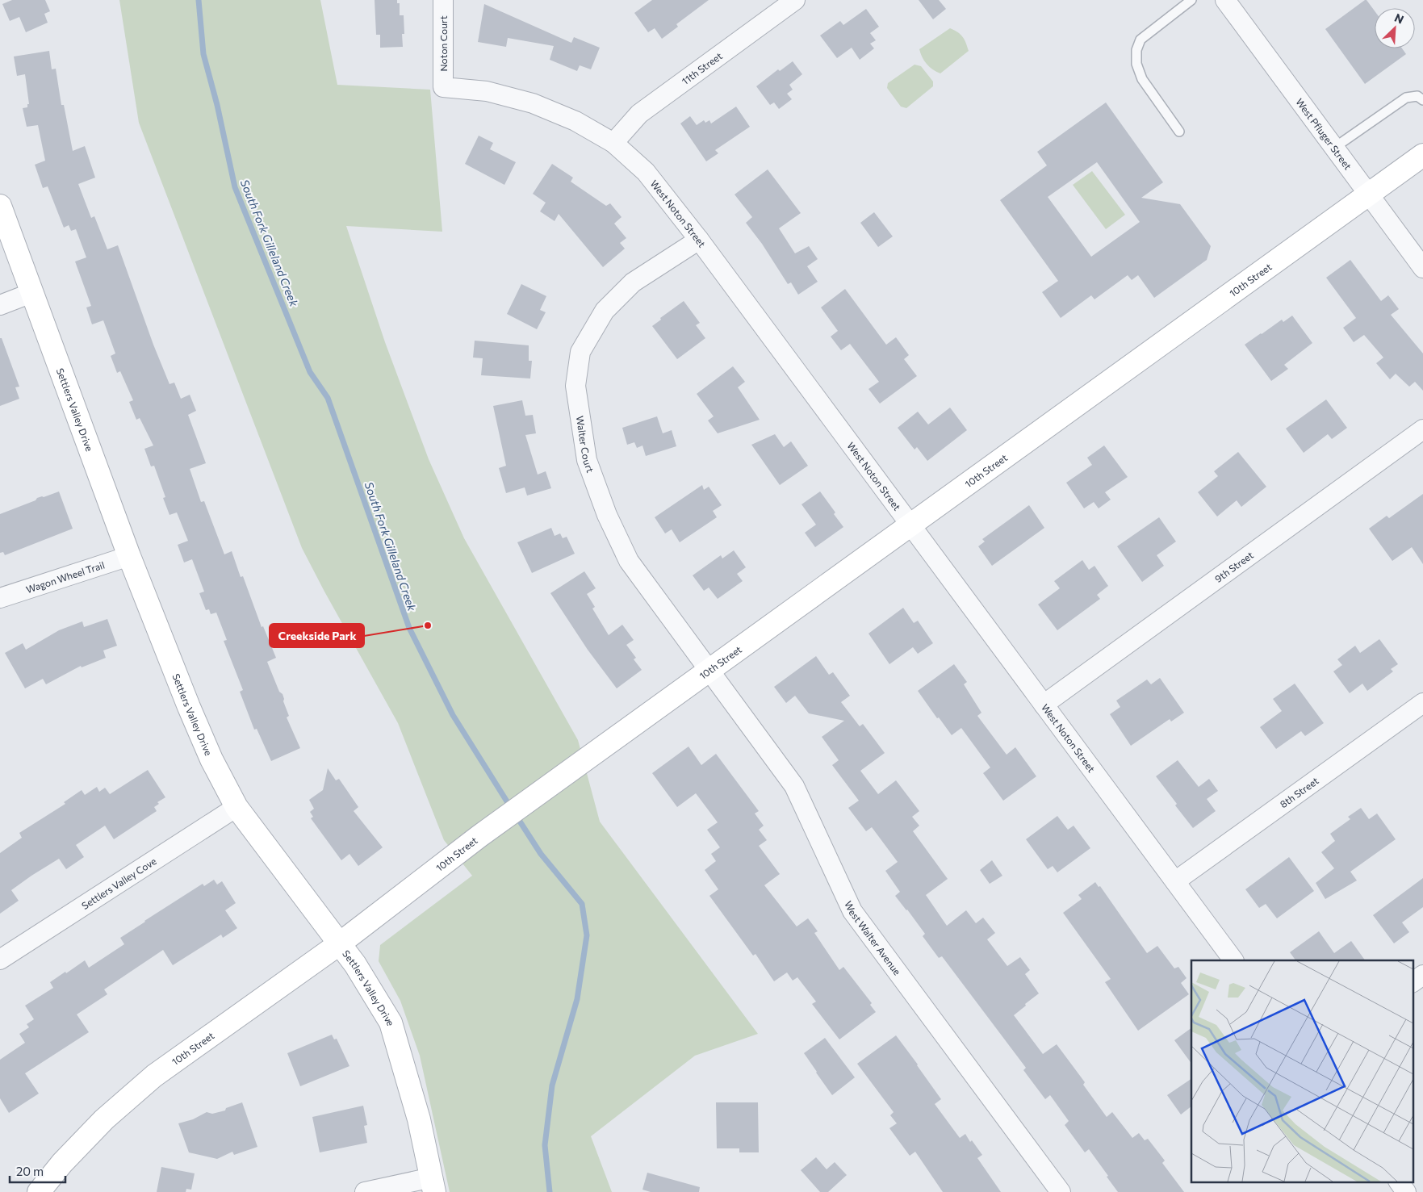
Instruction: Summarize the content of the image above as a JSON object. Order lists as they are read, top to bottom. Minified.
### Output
{"streets":{"street":["Noton Court","11th Street","West Pfluger Street","West Noton Street","10th Street","Settlers Valley Drive","Walter Court","9th Street","Wagon Wheel Trail","8th Street","Settlers Valley Cove","West Walter Avenue"]},"crossings":[["Noton Court","West Noton Street"],["11th Street","West Noton Street"],["West Pfluger Street","10th Street"],["West Noton Street","10th Street"],["West Noton Street","Walter Court"],["West Noton Street","9th Street"],["West Noton Street","8th Street"],["10th Street","Settlers Valley Drive"],["10th Street","Walter Court"],["10th Street","West Walter Avenue"],["Settlers Valley Drive","Wagon Wheel Trail"],["Settlers Valley Drive","Settlers Valley Cove"],["Walter Court","West Walter Avenue"]],"water":["South Fork Gilleland Creek"],"places":["Creekside Park"],"scale_bar":"20 m","north":"top right"}
